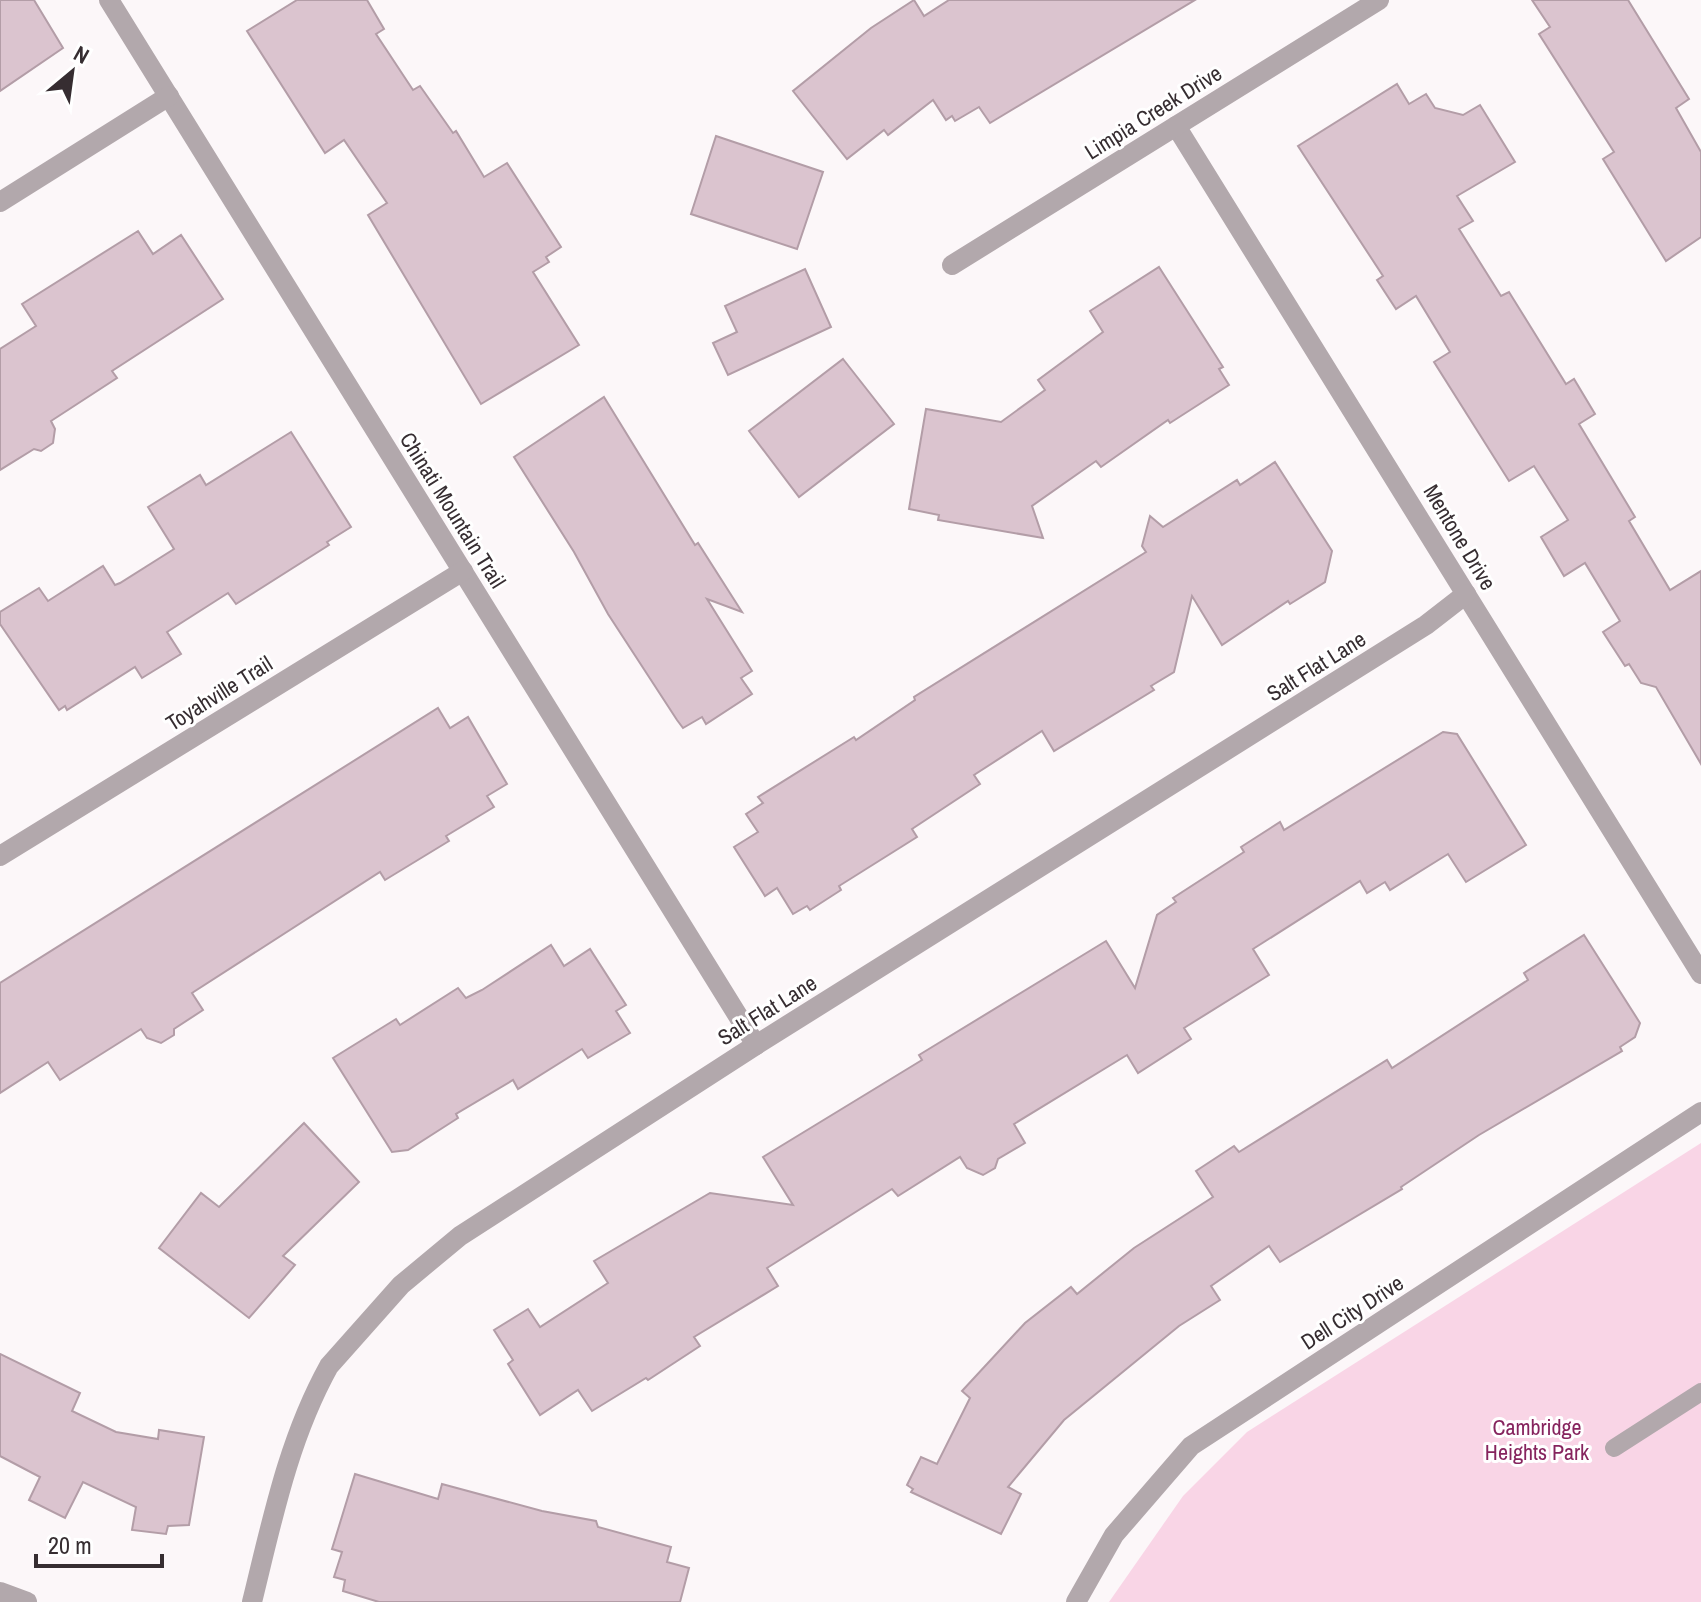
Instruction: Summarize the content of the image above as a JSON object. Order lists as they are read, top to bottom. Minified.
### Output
{"streets":{"street":["Limpia Creek Drive","Chinati Mountain Trail","Mentone Drive","Salt Flat Lane","Toyahville Trail","Dell City Drive"]},"crossings":[["Limpia Creek Drive","Mentone Drive"],["Chinati Mountain Trail","Salt Flat Lane"],["Chinati Mountain Trail","Toyahville Trail"],["Mentone Drive","Salt Flat Lane"]],"parks":["Cambridge Heights Park"],"scale_bar":"20 m","north":"top right"}
